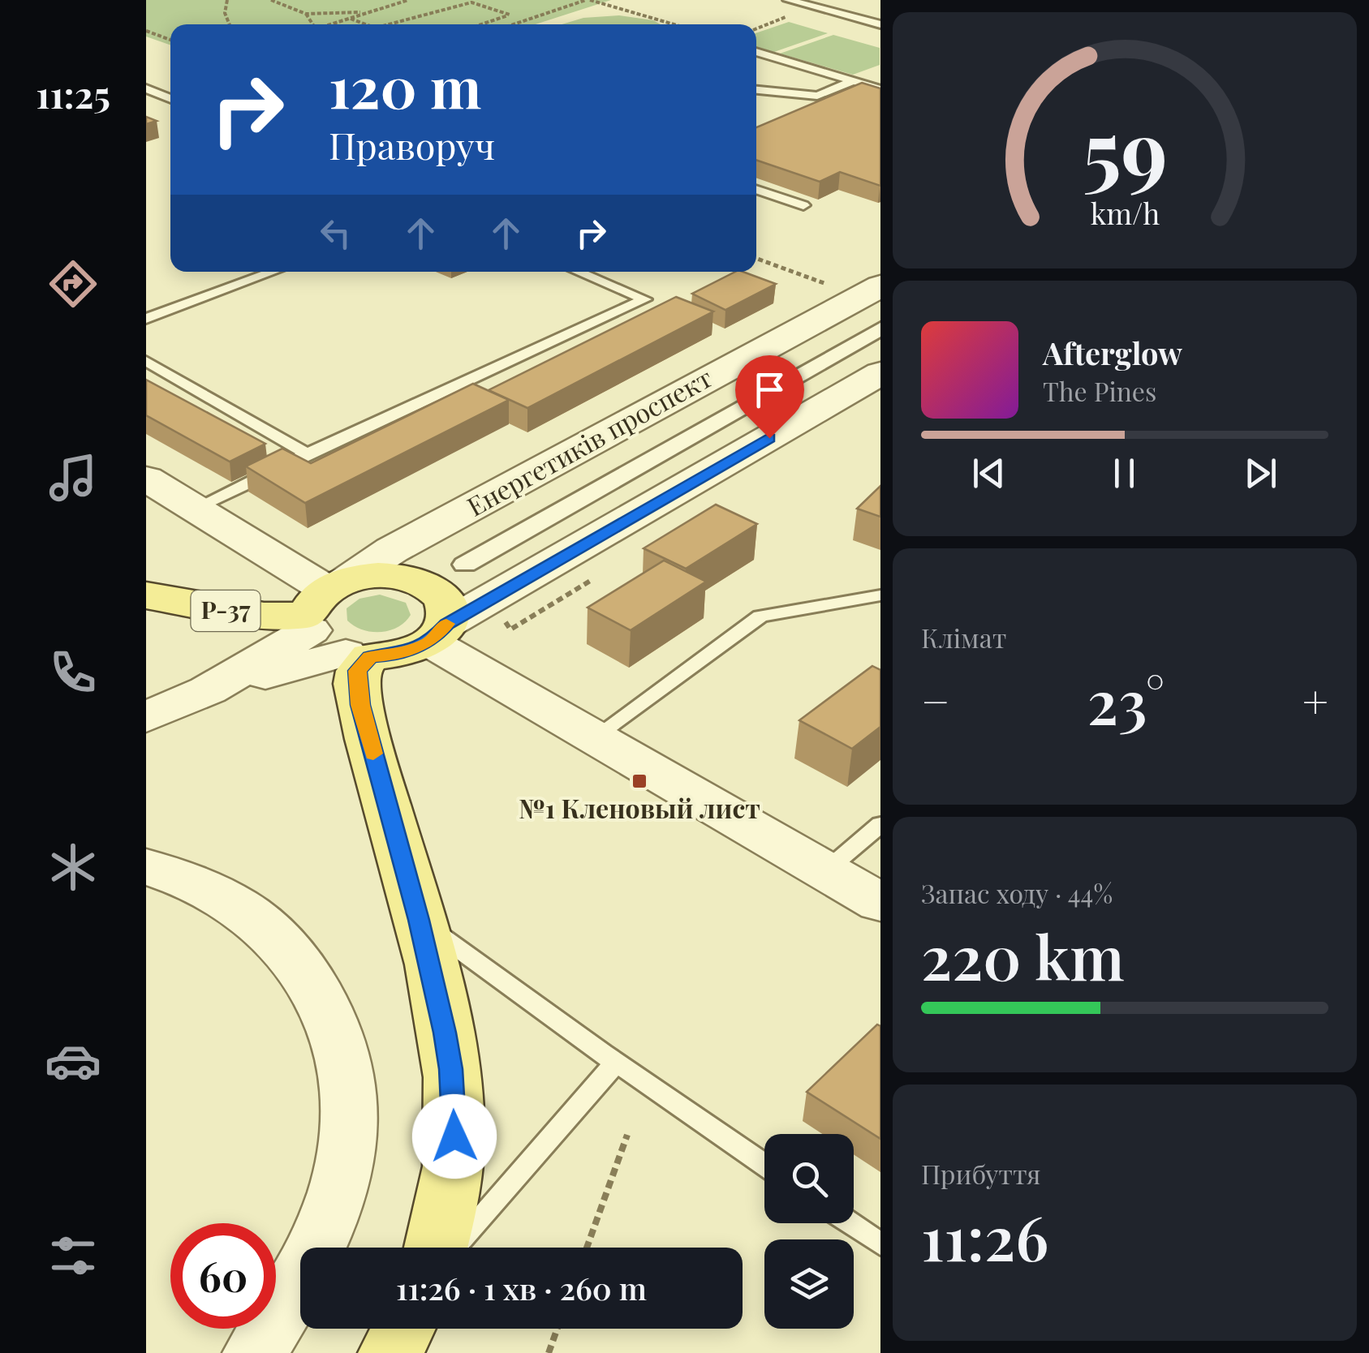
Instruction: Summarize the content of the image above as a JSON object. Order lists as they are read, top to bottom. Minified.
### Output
{"streets":{"main road":["Р-37"],"street":["Енергетиків проспект"]},"crossings":[["Енергетиків проспект","Р-37"]],"places":{"transit":["№1 Кленовый лист"]},"page":{"tabs":"11:25","turn":["120 m","Праворуч"],"song":["Afterglow","The Pines"],"tile":["Клімат",["Запас ходу · 44%","220 km"],["Прибуття","11:26"]],"heat":["−","23°","+"],"limit":"60","trip":"11:26 · 1 хв · 260 m","gauge":["59","km/h"]}}
